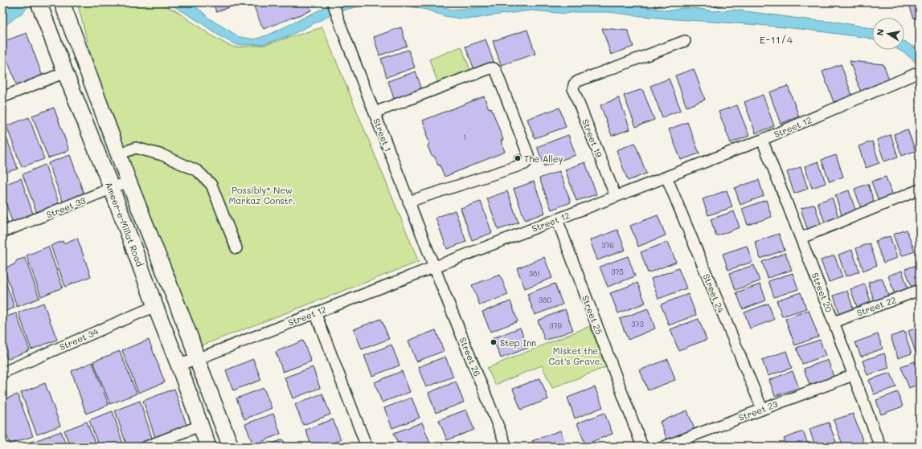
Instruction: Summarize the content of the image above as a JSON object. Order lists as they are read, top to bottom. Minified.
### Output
{"streets":{"main road":["Ameer-e-Millat Road"],"street":["Street 12","Street 1","Street 19","Street 33","Street 20","Street 24","Street 22","Street 25","Street 34","Street 26","Street 23"]},"crossings":[["Street 12","Street 1"],["Street 12","Street 19"],["Street 12","Ameer-e-Millat Road"],["Street 12","Street 20"],["Street 12","Street 24"],["Street 12","Street 25"],["Street 12","Street 26"],["Street 1","Street 26"],["Street 33","Ameer-e-Millat Road"],["Ameer-e-Millat Road","Street 34"],["Street 20","Street 22"],["Street 20","Street 23"],["Street 24","Street 23"]],"districts":["E-11/4"],"parks":["Possibly* New Markaz Constr.","Misket the Cat's Grave."],"places":["The Alley","Step Inn"],"house_numbers":["1","376","375","381","380","373","379"],"north":"left"}
